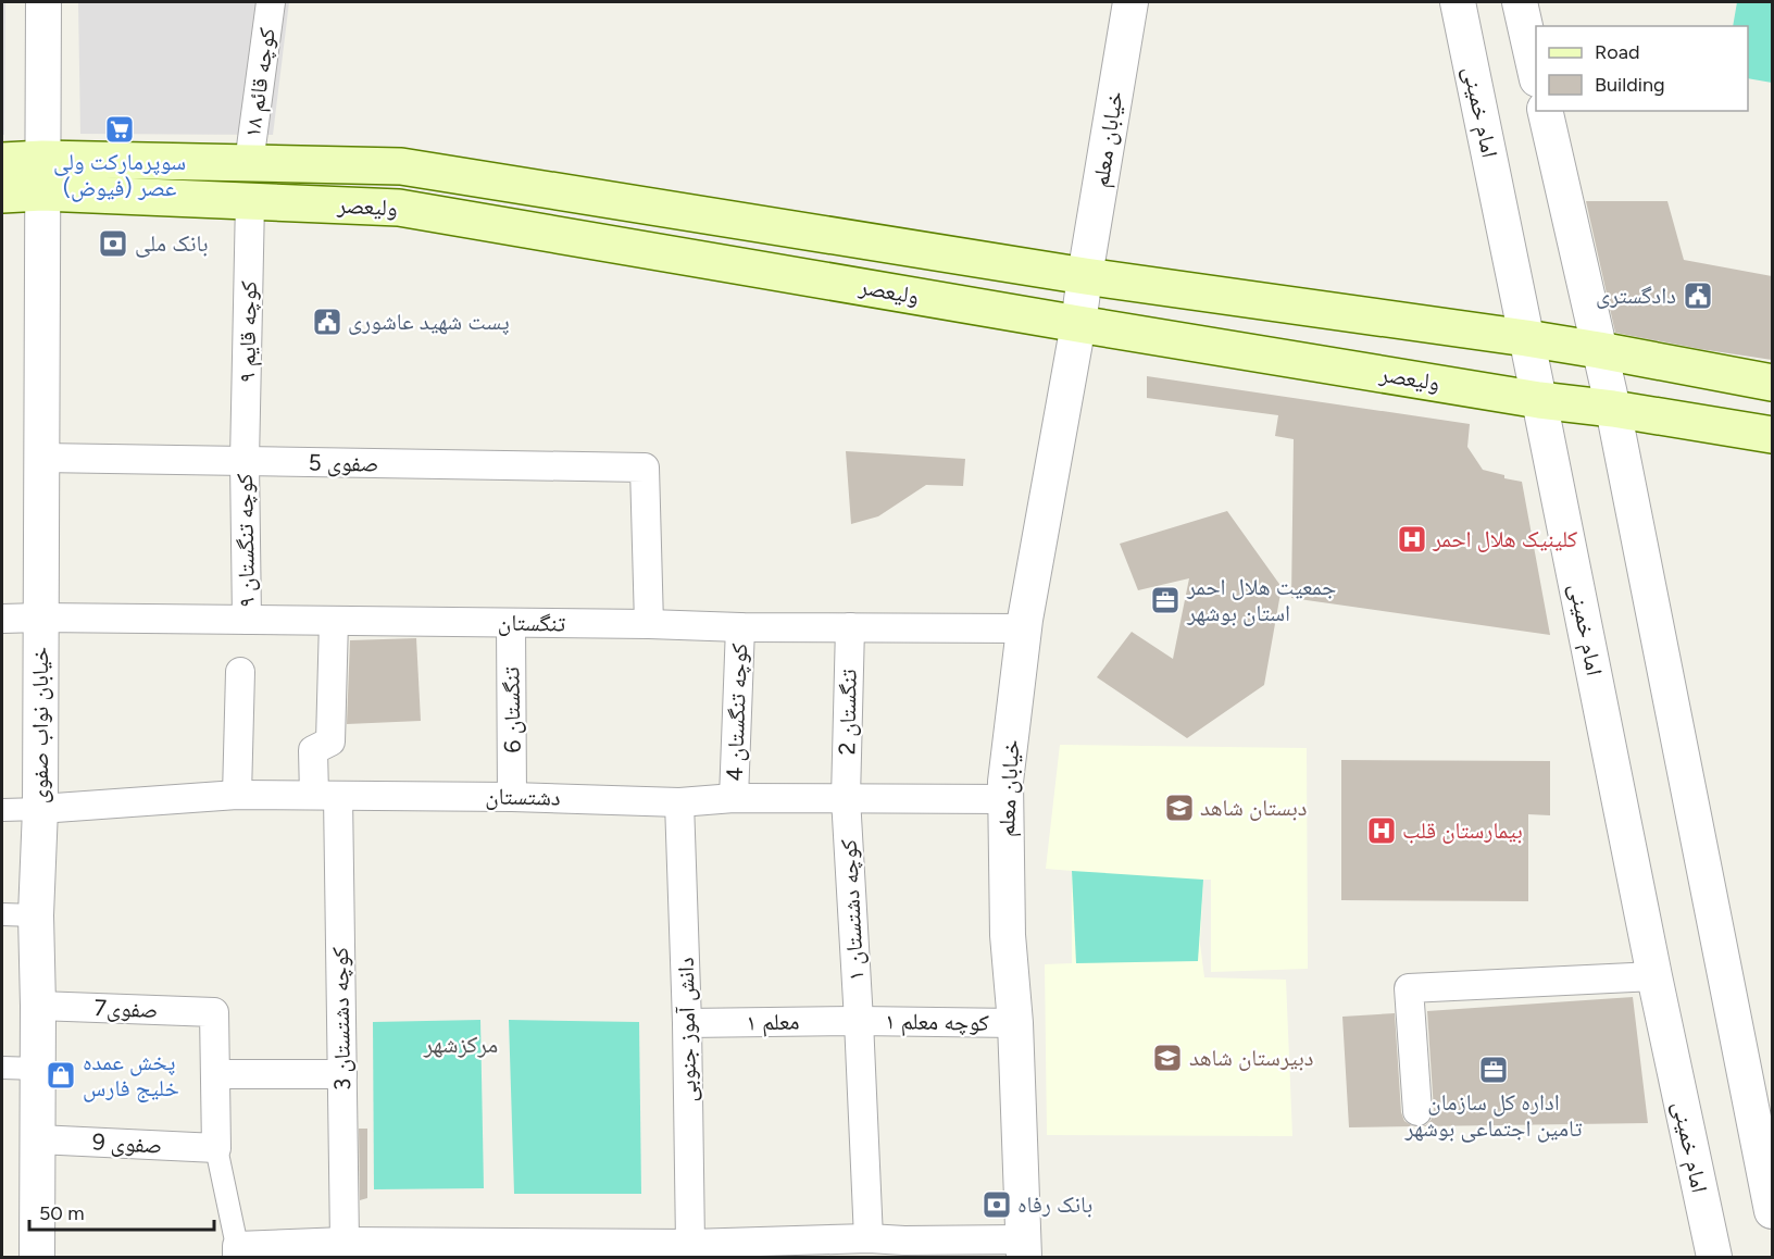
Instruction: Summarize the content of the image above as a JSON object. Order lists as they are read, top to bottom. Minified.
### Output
{"streets":{"main road":["ولیعصر"],"street":["کوچه قائم ۱۸","امام خمینی","خیابان معلم","کوچه قایم ۹","صفوی 5","کوچه تنگستان ۹","تنگستان","تنگستان 6","کوچه تنگستان 4","تنگستان 2","خیابان نواب صفوی","دشتستان","کوچه دشتستان ۱","صفوی7","کوچه دشتستان 3","معلم ۱","کوچه معلم ۱","دانش آموز جنوبی","صفوی 9"]},"crossings":[["کوچه قائم ۱۸","ولیعصر"],["امام خمینی","ولیعصر"],["خیابان معلم","ولیعصر"],["خیابان معلم","تنگستان"],["خیابان معلم","دشتستان"],["خیابان معلم","کوچه معلم ۱"],["ولیعصر","کوچه قایم ۹"],["ولیعصر","خیابان نواب صفوی"],["کوچه قایم ۹","صفوی 5"],["کوچه قایم ۹","کوچه تنگستان ۹"],["صفوی 5","کوچه تنگستان ۹"],["صفوی 5","تنگستان"],["صفوی 5","خیابان نواب صفوی"],["کوچه تنگستان ۹","تنگستان"],["تنگستان","تنگستان 6"],["تنگستان","کوچه تنگستان 4"],["تنگستان","تنگستان 2"],["تنگستان","خیابان نواب صفوی"],["تنگستان","کوچه دشتستان 3"],["تنگستان 6","دشتستان"],["کوچه تنگستان 4","دشتستان"],["تنگستان 2","دشتستان"],["تنگستان 2","کوچه دشتستان ۱"],["خیابان نواب صفوی","دشتستان"],["خیابان نواب صفوی","صفوی7"],["خیابان نواب صفوی","صفوی 9"],["دشتستان","کوچه دشتستان ۱"],["دشتستان","کوچه دشتستان 3"],["دشتستان","دانش آموز جنوبی"],["کوچه دشتستان ۱","معلم ۱"],["کوچه دشتستان ۱","کوچه معلم ۱"],["معلم ۱","کوچه معلم ۱"],["معلم ۱","دانش آموز جنوبی"]],"districts":["مرکزشهر"],"places":{"supermarket":["سوپرمارکت ولی عصر (فیوض)"],"bank":["بانک ملی","بانک رفاه"],"public building":["دادگستری","پست شهید عاشوری"],"hospital":["کلینیک هلال احمر","بیمارستان قلب"],"office":["جمعیت هلال احمر استان بوشهر","اداره کل سازمان تامین اجتماعی بوشهر"],"school or university":["دبستان شاهد","دبیرستان شاهد"],"shop":["پخش عمده خلیج فارس"]},"legend":["Road","Building"],"scale_bar":"50 m"}
